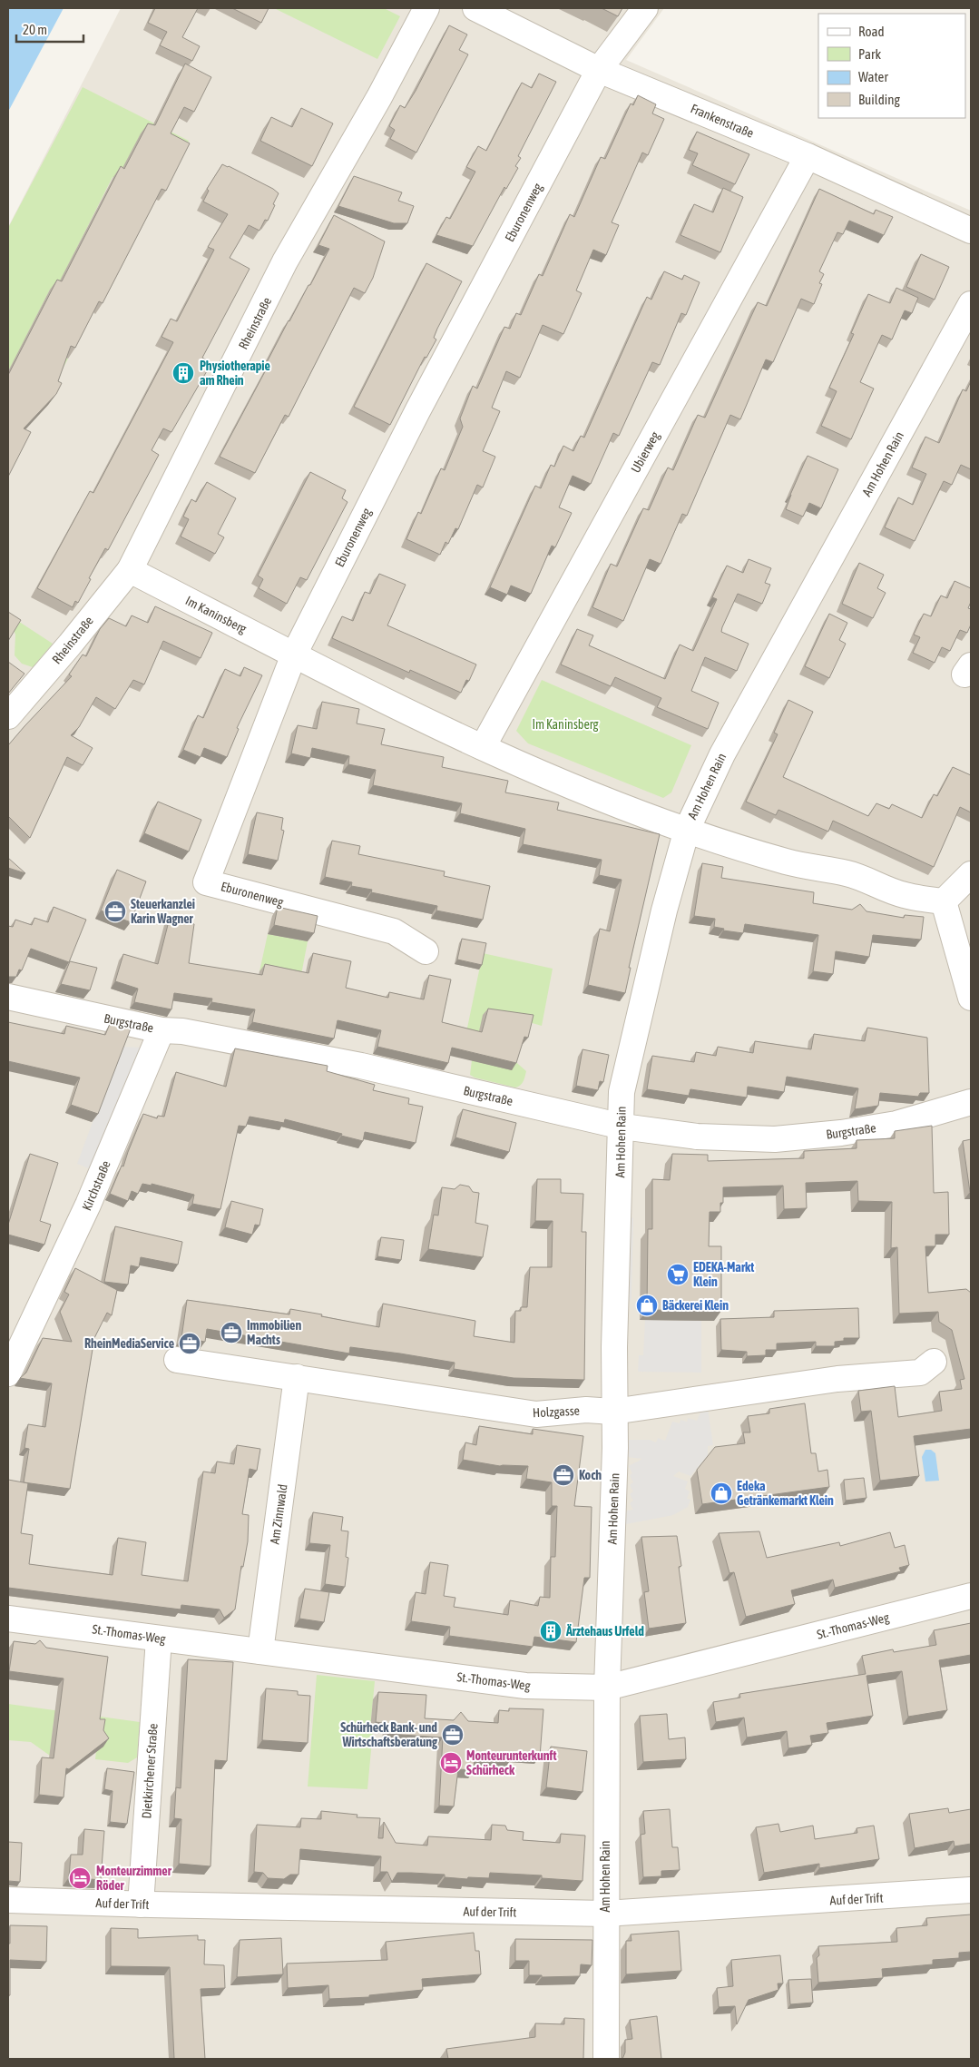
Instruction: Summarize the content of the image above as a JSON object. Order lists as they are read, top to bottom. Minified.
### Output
{"streets":{"street":["Frankenstraße","Eburonenweg","Rheinstraße","Ubierweg","Am Hohen Rain","Im Kaninsberg","Burgstraße","Kirchstraße","Holzgasse","Am Zinnwald","St.-Thomas-Weg","Dietkirchener Straße","Auf der Trift"]},"crossings":[["Frankenstraße","Eburonenweg"],["Frankenstraße","Ubierweg"],["Eburonenweg","Im Kaninsberg"],["Rheinstraße","Im Kaninsberg"],["Ubierweg","Im Kaninsberg"],["Am Hohen Rain","Im Kaninsberg"],["Am Hohen Rain","Burgstraße"],["Am Hohen Rain","Holzgasse"],["Am Hohen Rain","St.-Thomas-Weg"],["Am Hohen Rain","Auf der Trift"],["Burgstraße","Kirchstraße"],["Holzgasse","Am Zinnwald"],["Am Zinnwald","St.-Thomas-Weg"],["St.-Thomas-Weg","Dietkirchener Straße"],["Dietkirchener Straße","Auf der Trift"]],"parks":["Im Kaninsberg"],"places":{"building":["Physiotherapie am Rhein","Ärztehaus Urfeld"],"office":["Steuerkanzlei Karin Wagner","Immobilien Machts","RheinMediaService","Koch","Schürheck Bank- und Wirtschaftsberatung"],"supermarket":["EDEKA-Markt Klein"],"shop":["Bäckerei Klein","Edeka Getränkemarkt Klein"],"hotel":["Monteurunterkunft Schürheck","Monteurzimmer Röder"]},"legend":["Road","Park","Water","Building"],"scale_bar":"20 m"}
